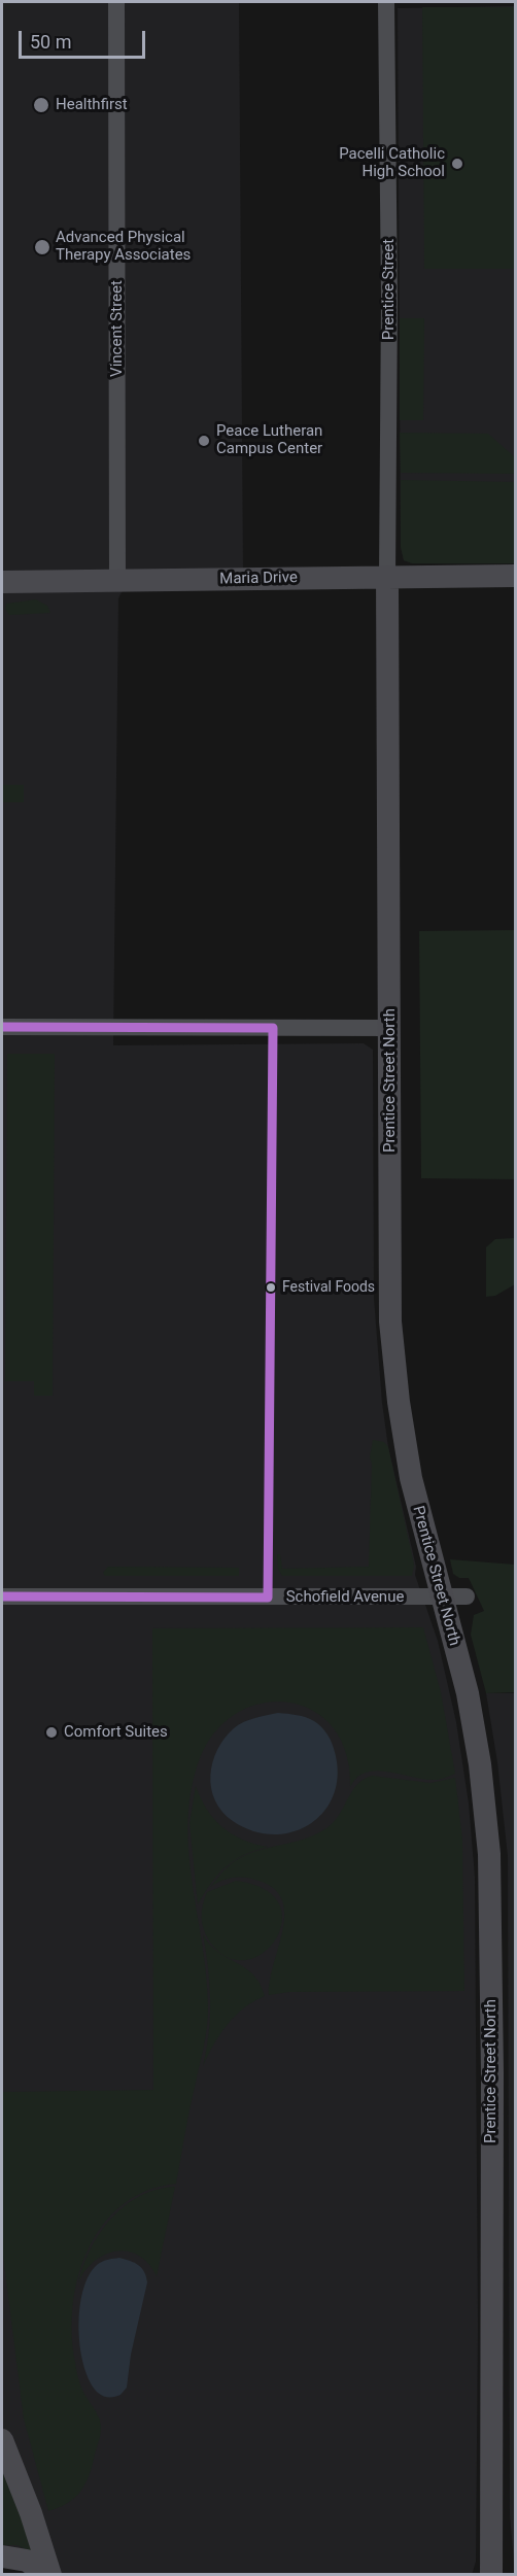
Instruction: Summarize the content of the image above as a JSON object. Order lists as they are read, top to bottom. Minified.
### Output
{"streets":{"street":["Prentice Street","Vincent Street","Maria Drive","Prentice Street North","Schofield Avenue"]},"crossings":[["Prentice Street","Maria Drive"],["Prentice Street","Prentice Street North"],["Vincent Street","Maria Drive"],["Maria Drive","Prentice Street North"],["Prentice Street North","Schofield Avenue"]],"places":["Healthfirst","Pacelli Catholic High School","Advanced Physical Therapy Associates","Peace Lutheran Campus Center","Festival Foods","Comfort Suites"],"scale_bar":"50 m"}
